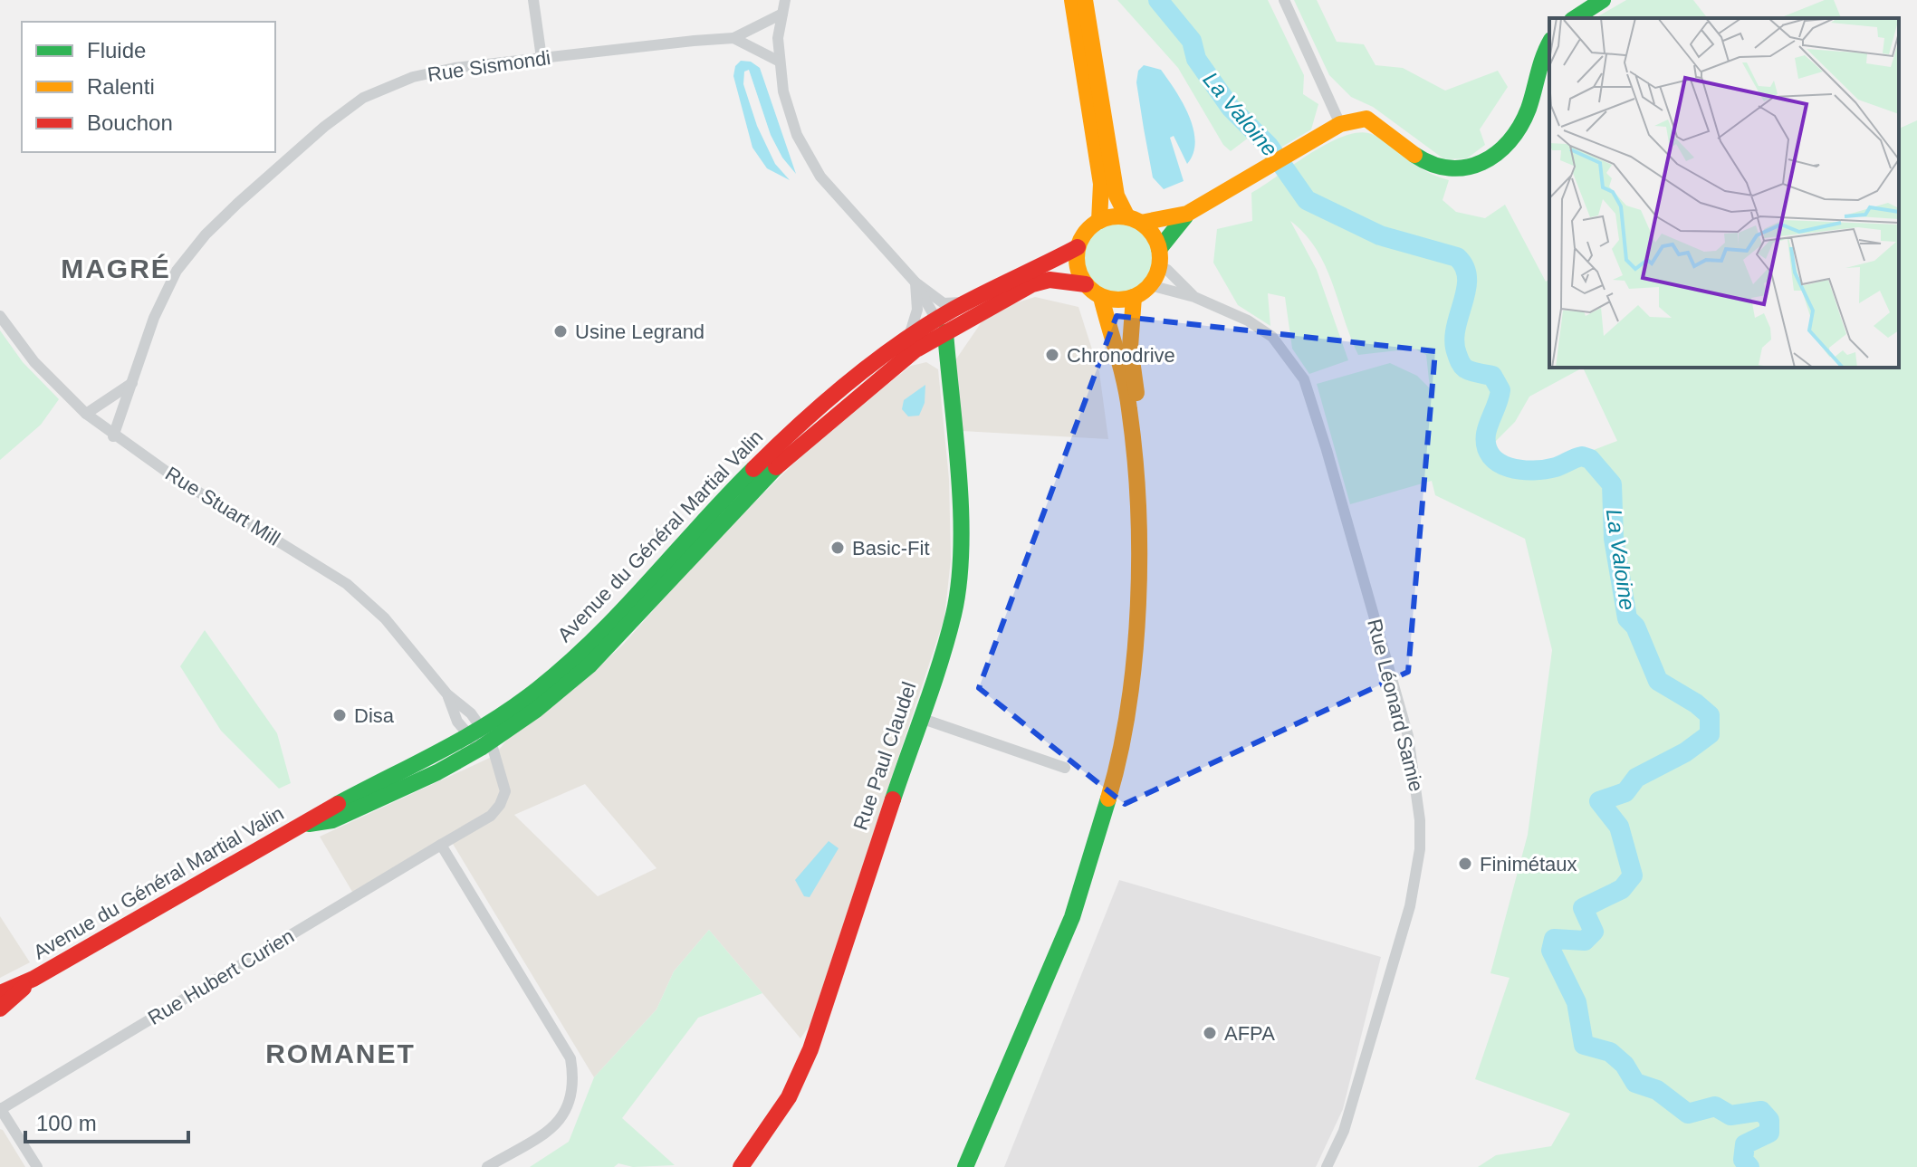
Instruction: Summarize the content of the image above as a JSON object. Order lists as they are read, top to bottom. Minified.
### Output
{"streets":{"main road":["Avenue du Général Martial Valin","Rue Paul Claudel"],"street":["Rue Sismondi","Rue Stuart Mill","Rue Léonard Samie","Rue Hubert Curien"]},"crossings":[["Rue Sismondi","Rue Stuart Mill"],["Rue Stuart Mill","Avenue du Général Martial Valin"],["Rue Stuart Mill","Rue Hubert Curien"],["Avenue du Général Martial Valin","Rue Paul Claudel"],["Avenue du Général Martial Valin","Rue Hubert Curien"]],"districts":["MAGRÉ","ROMANET"],"water":["La Valoine"],"places":["Usine Legrand","Chronodrive","Basic-Fit","Disa","Finimétaux","AFPA"],"legend":["Fluide","Ralenti","Bouchon"],"scale_bar":"100 m"}
